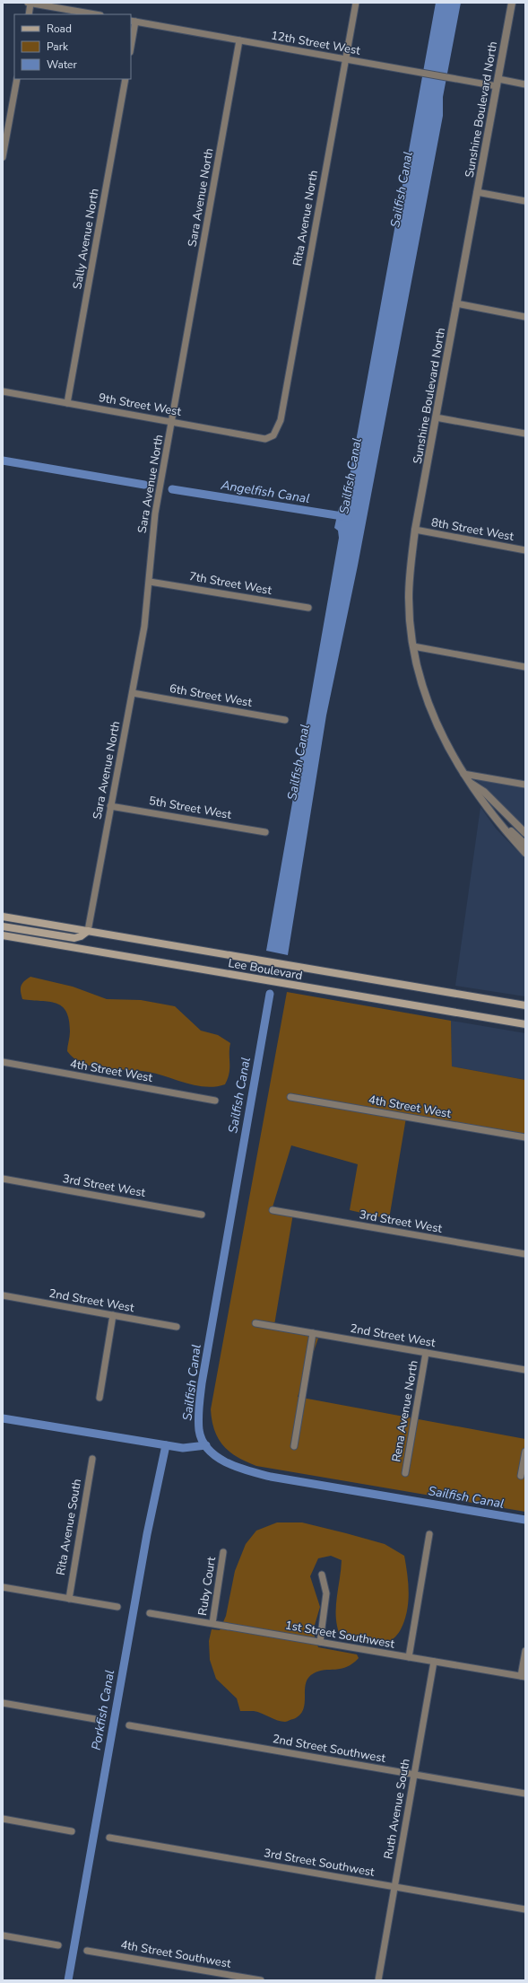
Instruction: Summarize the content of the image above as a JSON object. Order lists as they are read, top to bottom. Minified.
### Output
{"streets":{"main road":["Lee Boulevard"],"street":["12th Street West","Sunshine Boulevard North","Sara Avenue North","Rita Avenue North","Sally Avenue North","9th Street West","8th Street West","7th Street West","6th Street West","5th Street West","4th Street West","3rd Street West","2nd Street West","Rena Avenue North","Rita Avenue South","Ruby Court","1st Street Southwest","2nd Street Southwest","Ruth Avenue South","3rd Street Southwest","4th Street Southwest"]},"crossings":[["12th Street West","Sunshine Boulevard North"],["12th Street West","Sara Avenue North"],["12th Street West","Rita Avenue North"],["Sunshine Boulevard North","8th Street West"],["Sara Avenue North","9th Street West"],["Sara Avenue North","7th Street West"],["Sara Avenue North","6th Street West"],["Sara Avenue North","5th Street West"],["Sara Avenue North","Lee Boulevard"],["Rita Avenue North","9th Street West"],["Sally Avenue North","9th Street West"],["2nd Street West","Rena Avenue North"],["Ruby Court","1st Street Southwest"],["1st Street Southwest","Ruth Avenue South"],["2nd Street Southwest","Ruth Avenue South"],["Ruth Avenue South","3rd Street Southwest"]],"water":["Sailfish Canal","Angelfish Canal","Porkfish Canal"],"legend":["Road","Park","Water"]}
